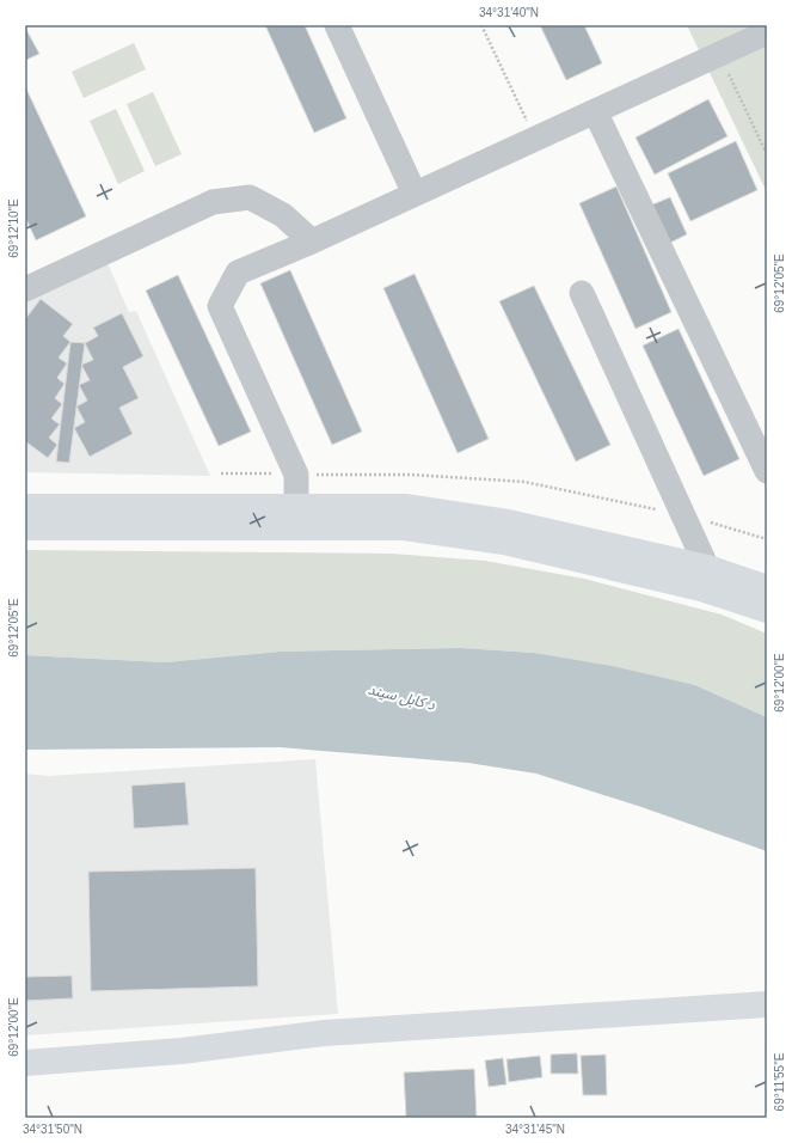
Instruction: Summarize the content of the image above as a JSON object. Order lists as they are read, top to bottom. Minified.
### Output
{"water":["د کابل سيند"],"coordinates":["34°31'40\"N","69°12'10\"E","69°12'05\"E","69°12'00\"E","69°11'55\"E","34°31'50\"N","34°31'45\"N"]}
